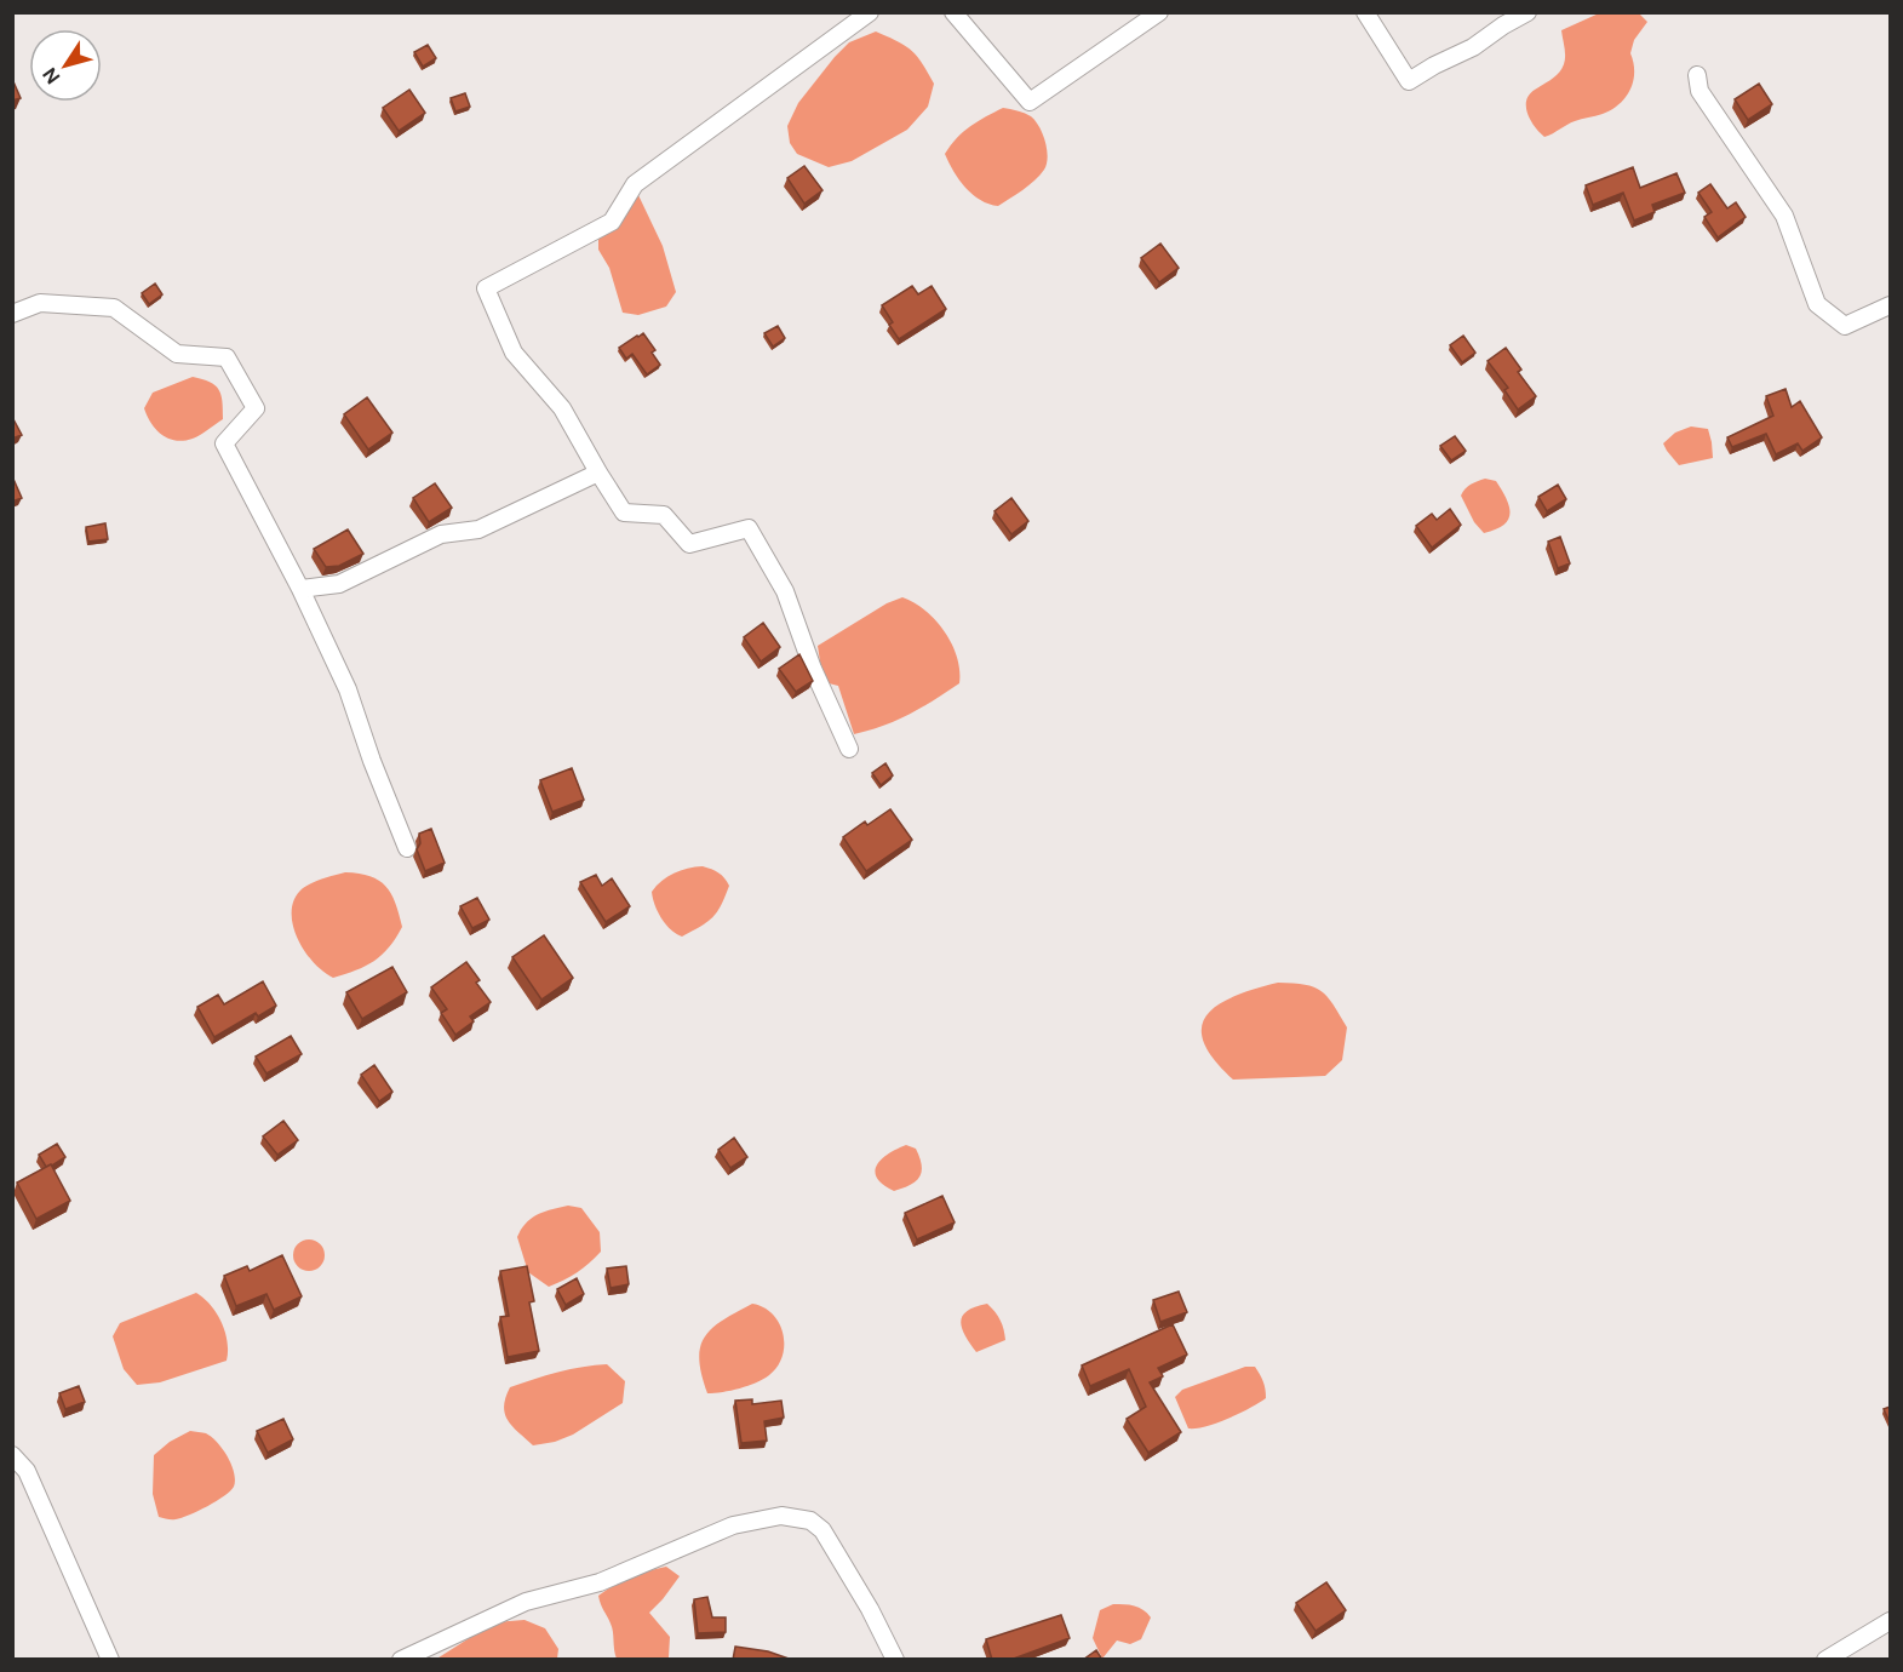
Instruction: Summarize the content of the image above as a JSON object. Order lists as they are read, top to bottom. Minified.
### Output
{"north":"bottom left"}
